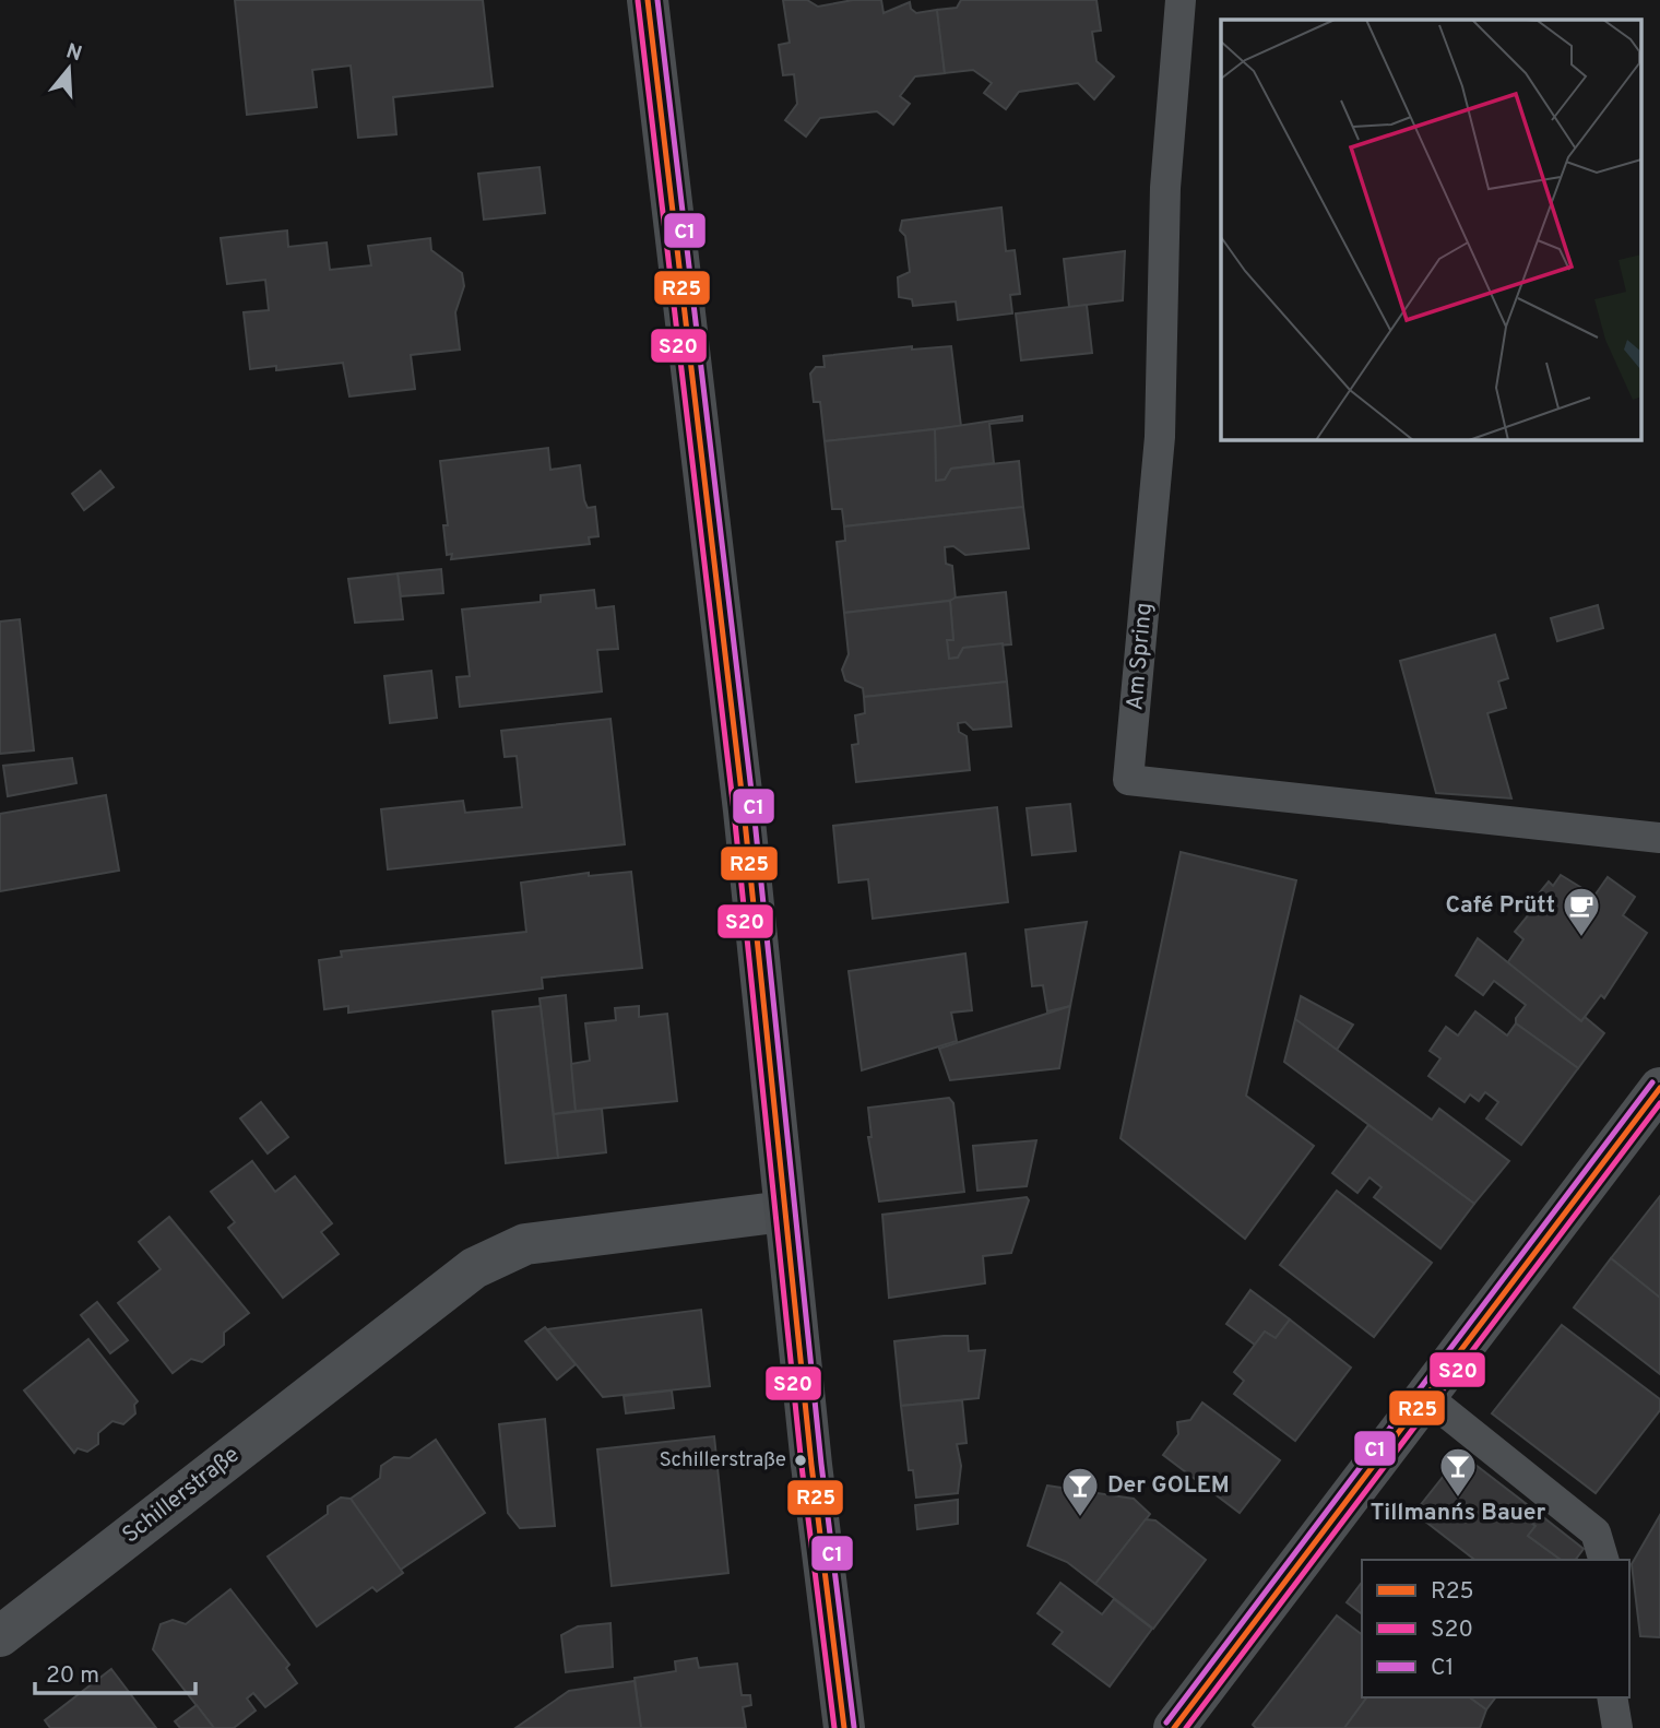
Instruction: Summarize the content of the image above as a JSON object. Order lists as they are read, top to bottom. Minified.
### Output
{"streets":{"street":["Schillerstraße"],"lane":["Am Spring"]},"places":{"cafe":["Café Prütt"],"other":["Schillerstraße"],"bar":["Tillmann´s Bauer","Der GOLEM"]},"lines":["transit line R25","transit line C1","transit line S20"],"legend":["R25","S20","C1"],"scale_bar":"20 m","north":"top"}
